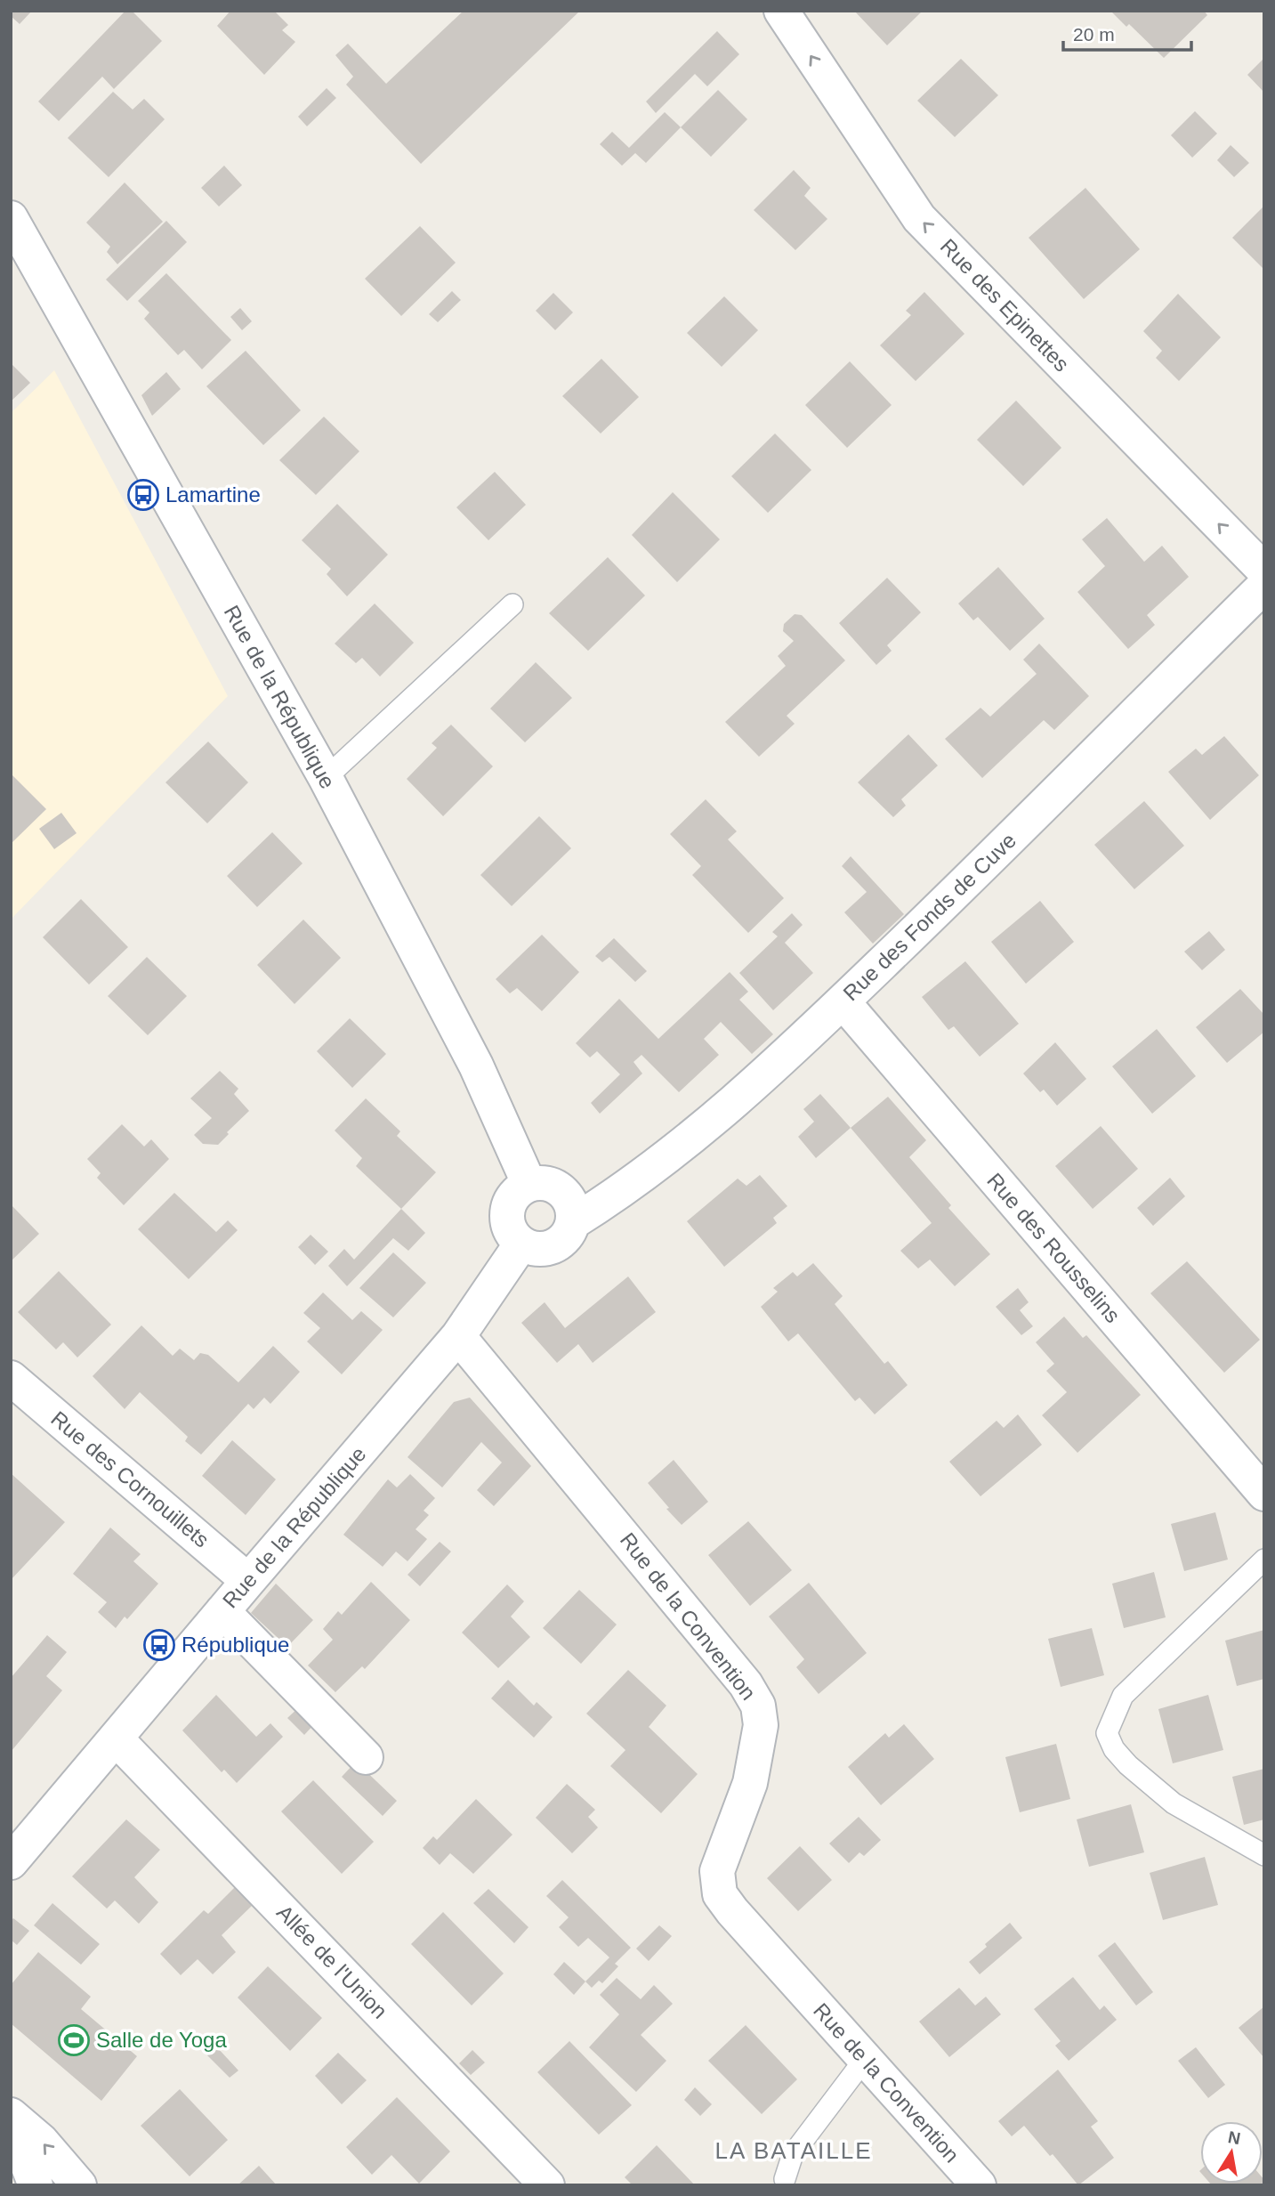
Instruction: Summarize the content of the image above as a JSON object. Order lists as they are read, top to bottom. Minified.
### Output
{"streets":{"street":["Rue des Epinettes","Rue de la République","Rue des Fonds de Cuve","Rue des Rousselins","Rue des Cornouillets","Rue de la Convention","Allée de l'Union"]},"crossings":[["Rue de la République","Rue des Fonds de Cuve"],["Rue de la République","Rue des Cornouillets"],["Rue de la République","Rue de la Convention"],["Rue de la République","Allée de l'Union"],["Rue des Fonds de Cuve","Rue des Rousselins"]],"one_way":["Rue des Epinettes"],"districts":["LA BATAILLE"],"places":{"bus stop":["Lamartine","République"],"sports":["Salle de Yoga"]},"scale_bar":"20 m","north":"top"}
